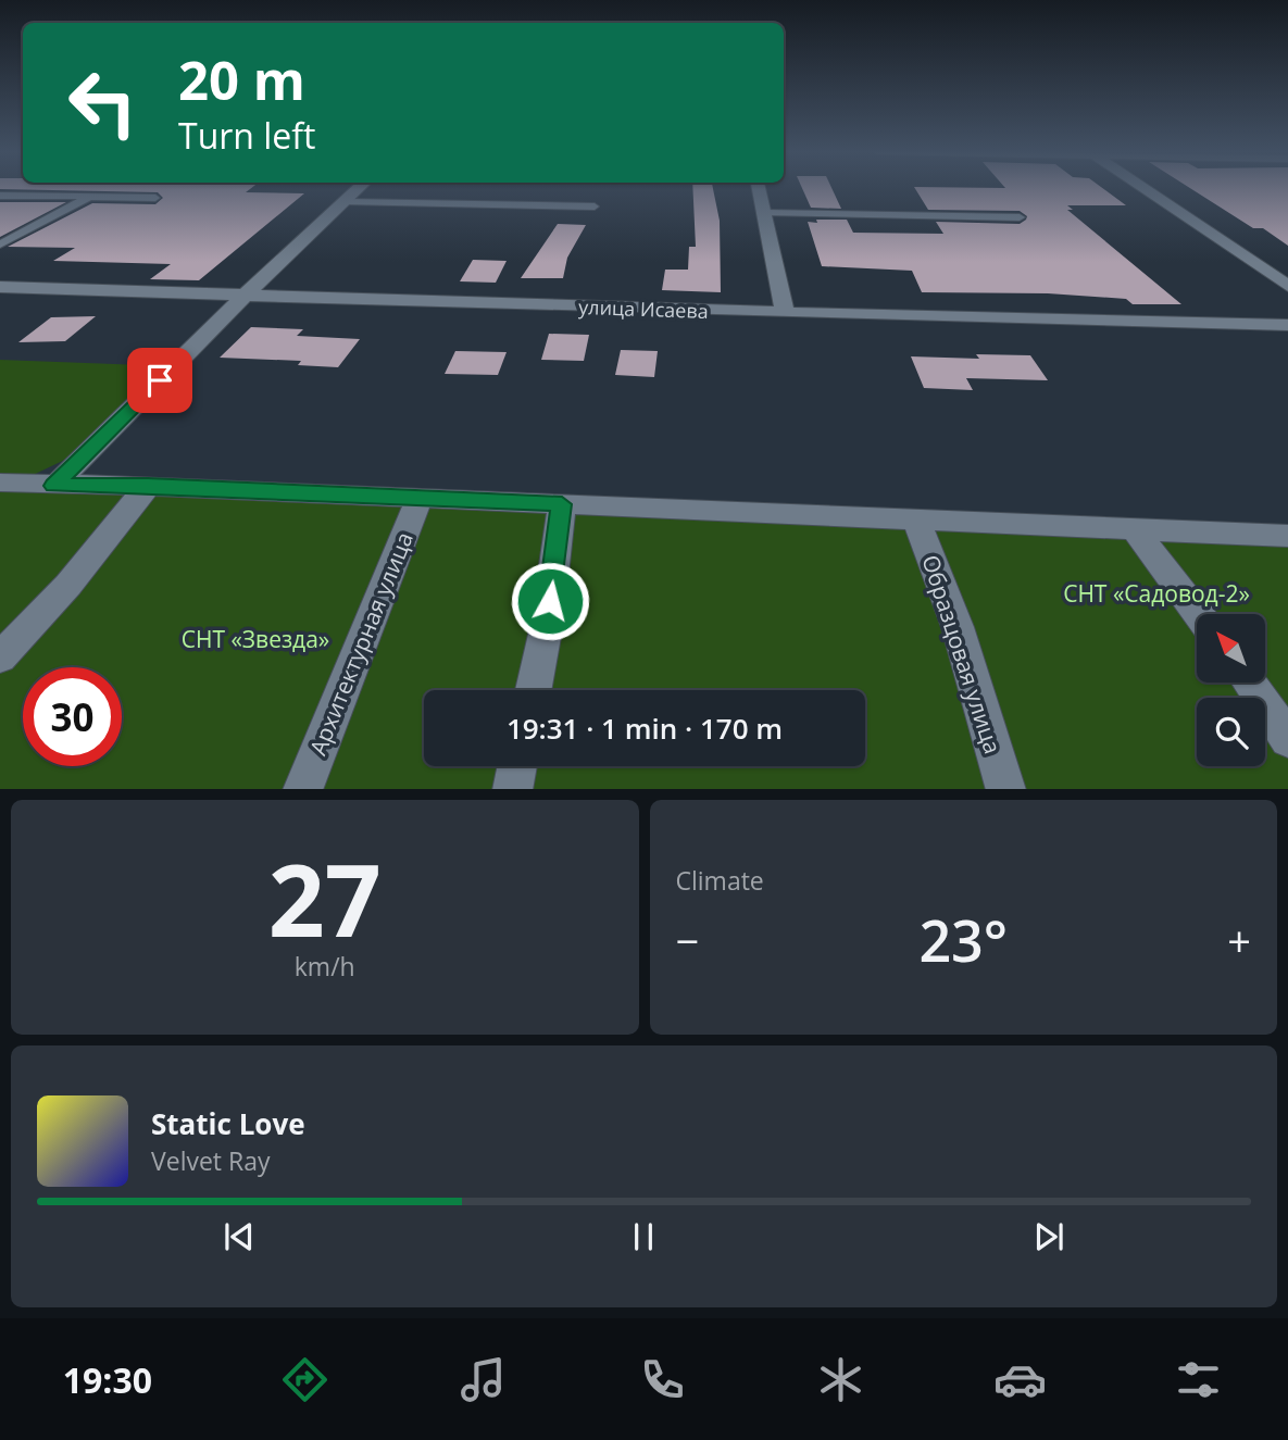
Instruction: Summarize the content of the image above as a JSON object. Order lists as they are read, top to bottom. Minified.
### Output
{"streets":{"street":["улица Исаева","Архитектурная улица","Образцовая улица"]},"parks":["СНТ «Садовод-2»","СНТ «Звезда»"],"north":"top left","page":{"turn":["20 m","Turn left"],"limit":"30","trip":"19:31 · 1 min · 170 m","tile":[["27","km/h"],"Climate"],"heat":["−","23°","+"],"song":["Static Love","Velvet Ray"],"tabs":"19:30"}}
